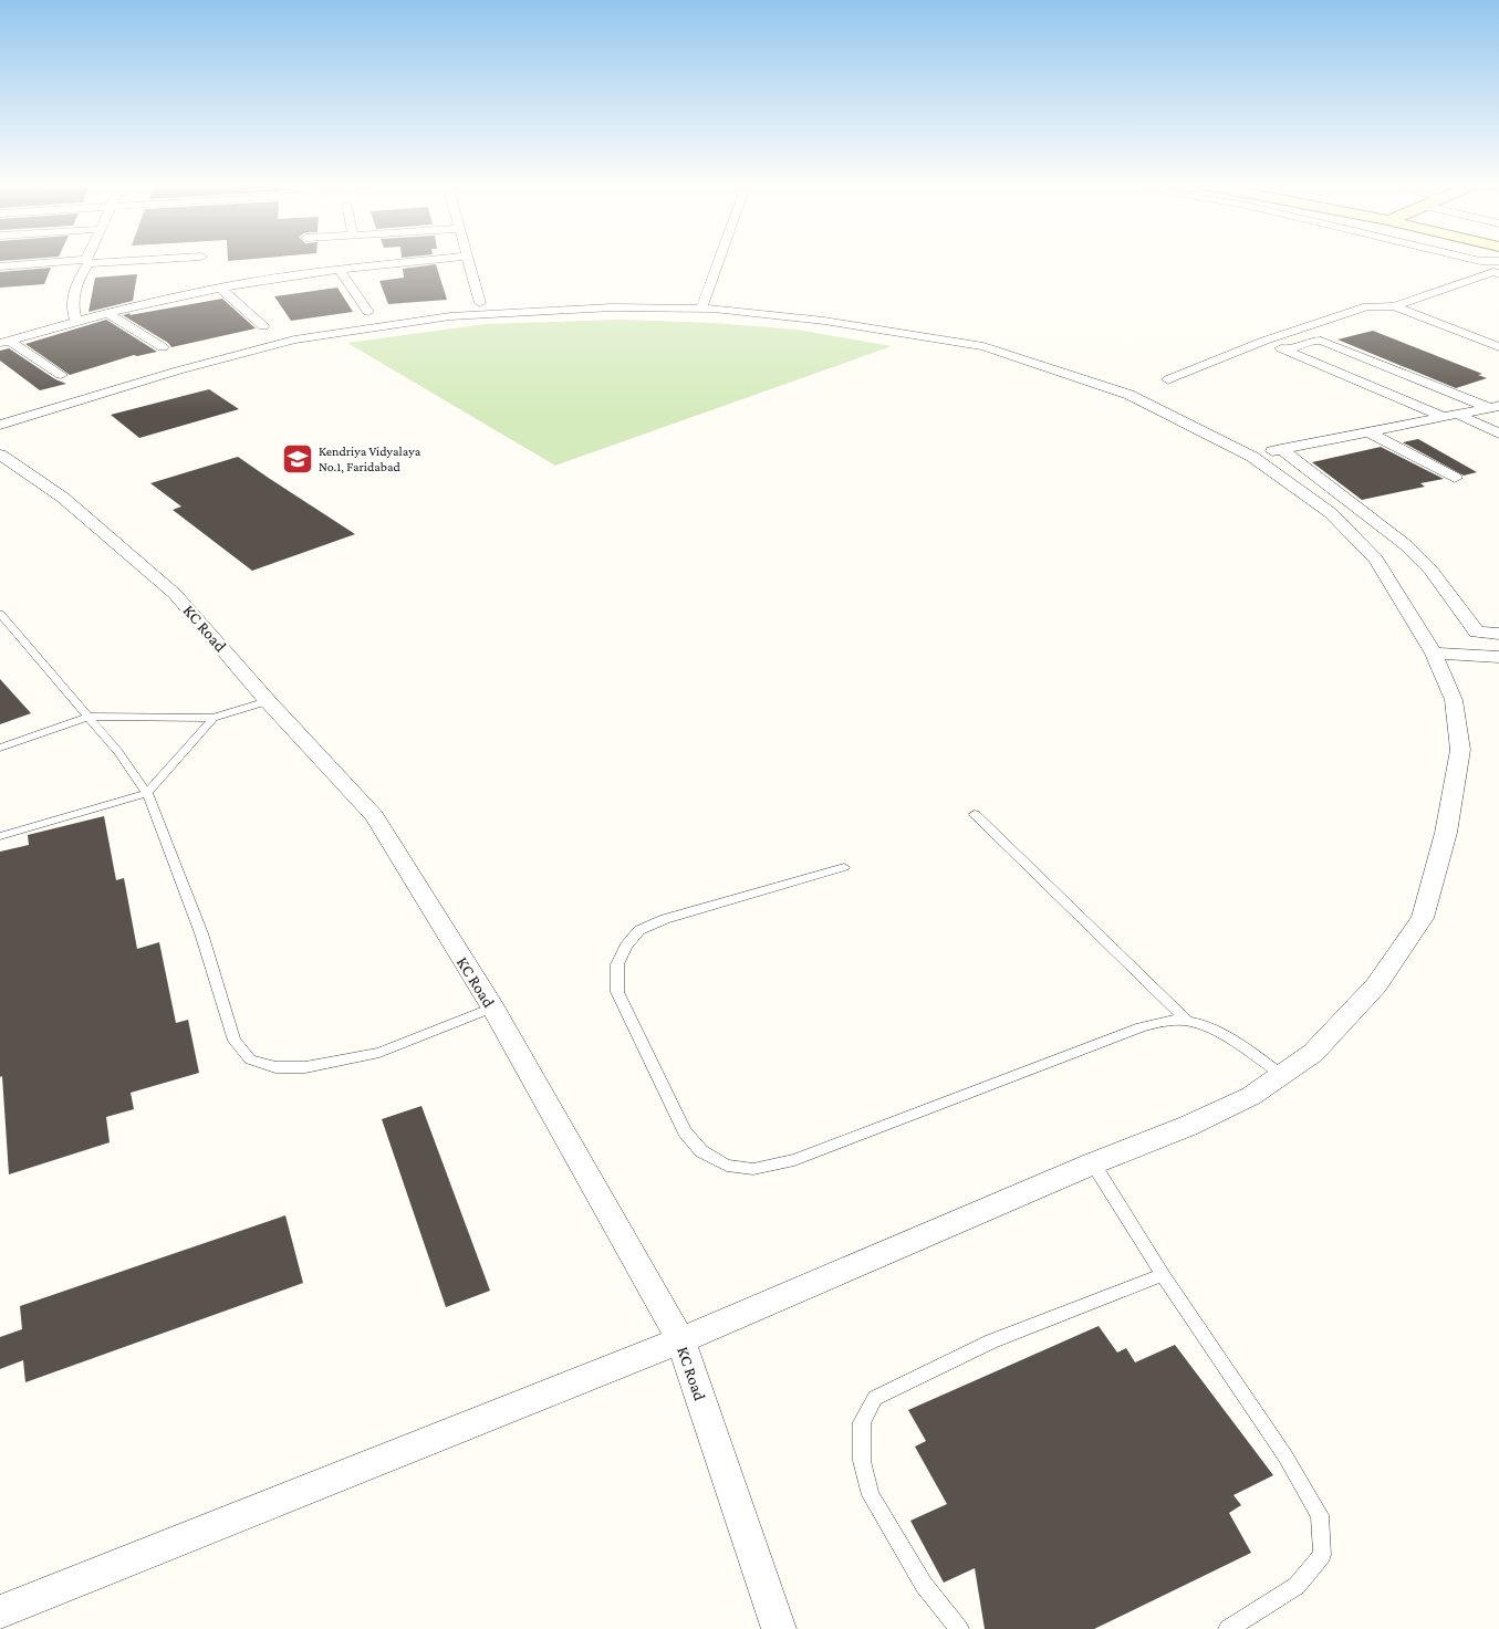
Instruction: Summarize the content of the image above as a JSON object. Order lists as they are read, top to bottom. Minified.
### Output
{"streets":{"street":["KC Road"]},"places":{"school or university":["Kendriya Vidyalaya No.1, Faridabad"]}}
